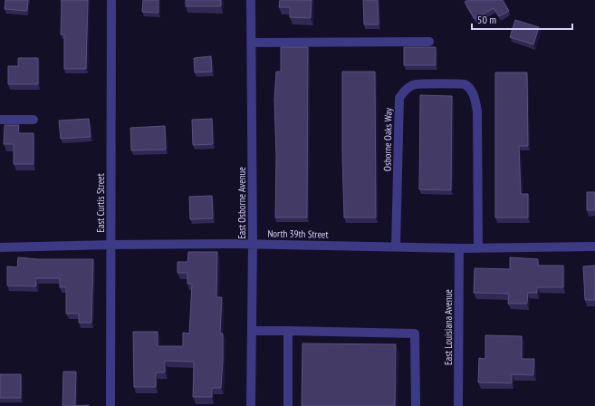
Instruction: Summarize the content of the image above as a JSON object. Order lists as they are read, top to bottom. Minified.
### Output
{"streets":{"street":["Osborne Oaks Way","East Curtis Street","East Osborne Avenue","North 39th Street","East Louisiana Avenue"]},"crossings":[["Osborne Oaks Way","North 39th Street"],["East Curtis Street","North 39th Street"],["East Osborne Avenue","North 39th Street"],["North 39th Street","East Louisiana Avenue"]],"scale_bar":"50 m"}
